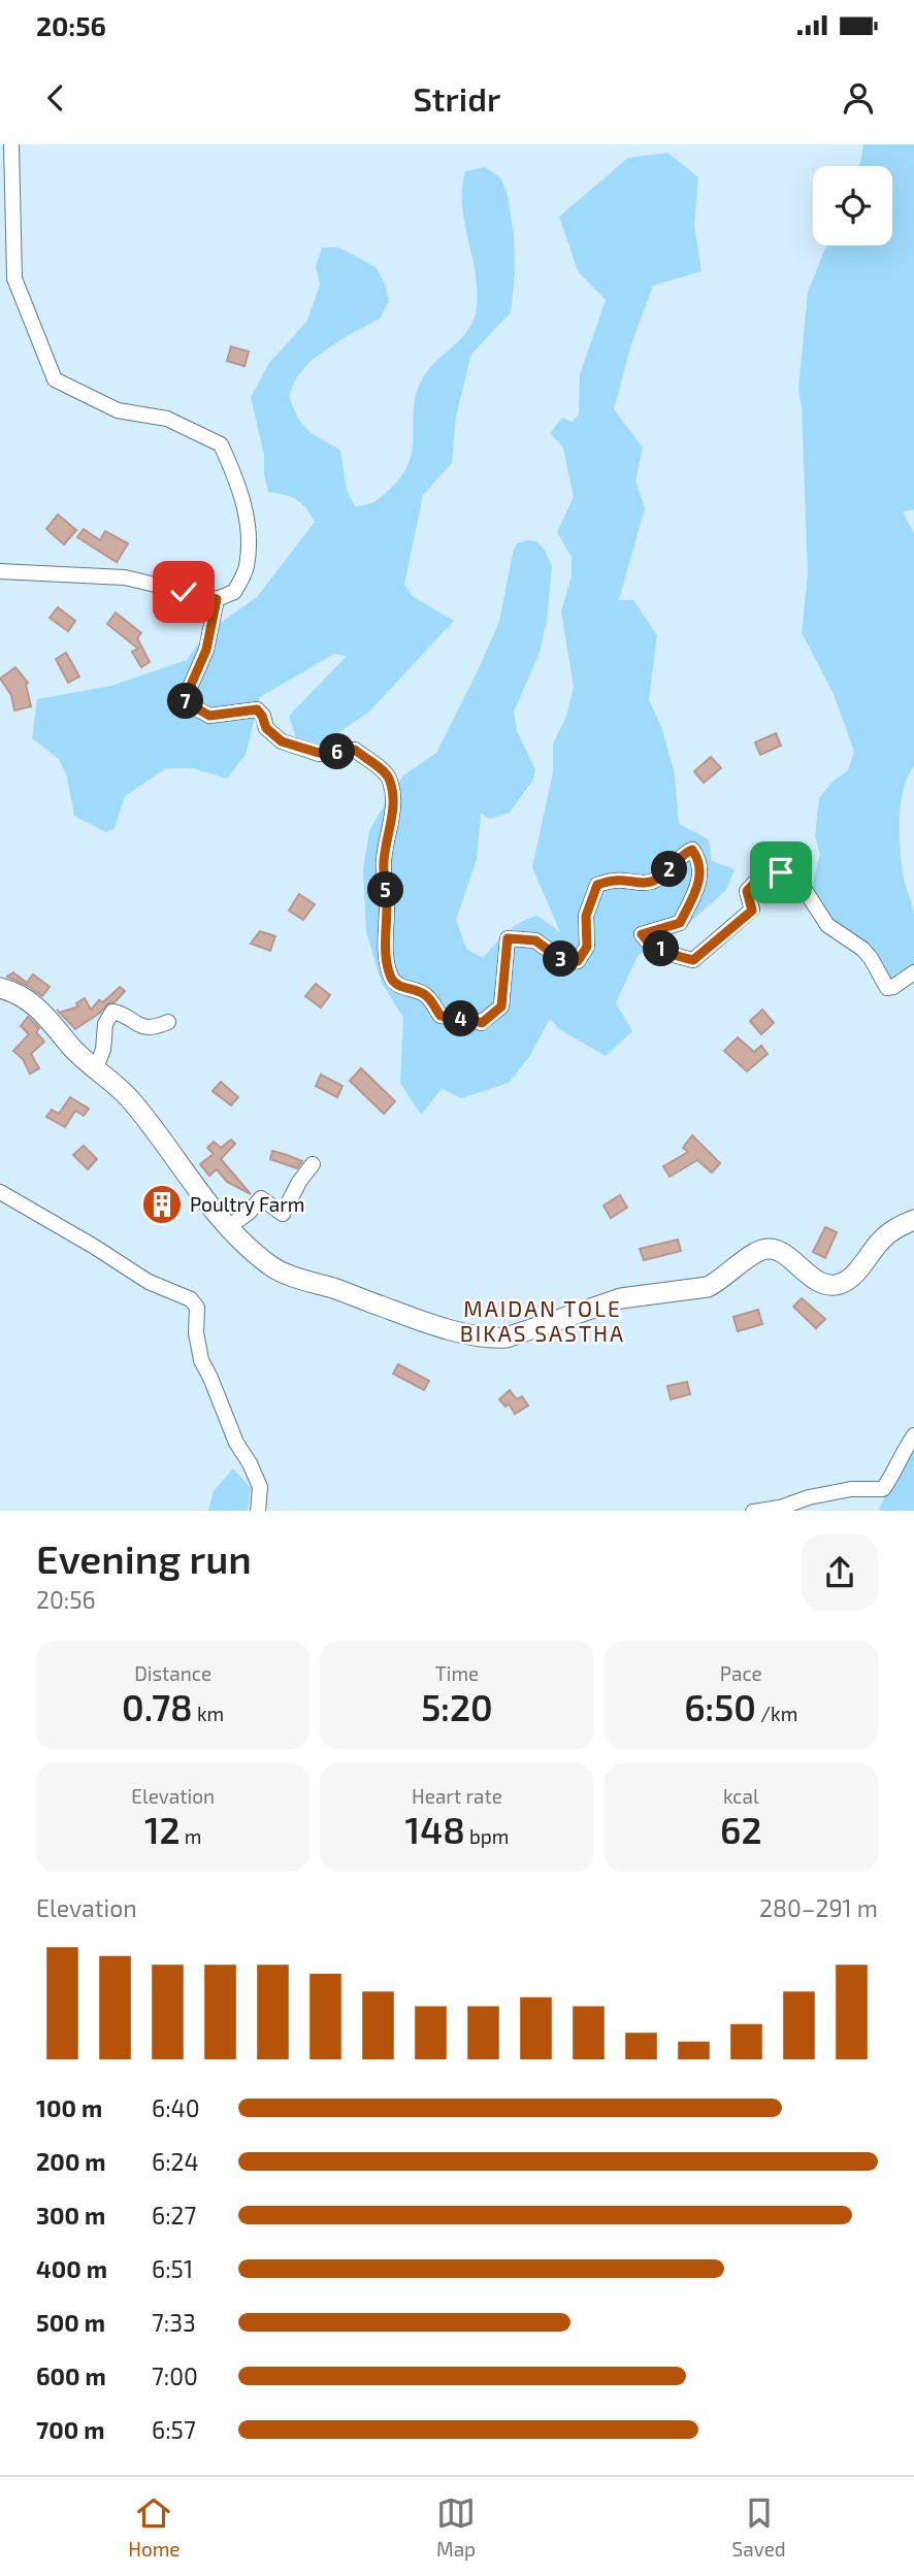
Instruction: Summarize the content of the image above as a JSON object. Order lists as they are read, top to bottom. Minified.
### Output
{"districts":["MAIDAN TOLE BIKAS SASTHA"],"places":{"building":["Poultry Farm"]},"page":{"status":"20:56","header":"Stridr","pins":["7","6","2","5","1","3","4"],"heading":["Evening run","20:56"],"stats":[["Distance","0.78 km"],["Time","5:20"],["Pace","6:50 /km"],["Elevation","12 m"],["Heart rate","148 bpm"],["kcal","62"]],"chart":["Elevation","280–291 m"],"list":[{"name":"100 m","note":"6:40"},{"name":"200 m","note":"6:24"},{"name":"300 m","note":"6:27"},{"name":"400 m","note":"6:51"},{"name":"500 m","note":"7:33"},{"name":"600 m","note":"7:00"},{"name":"700 m","note":"6:57"}],"tabs":["Home","Map","Saved"]}}
